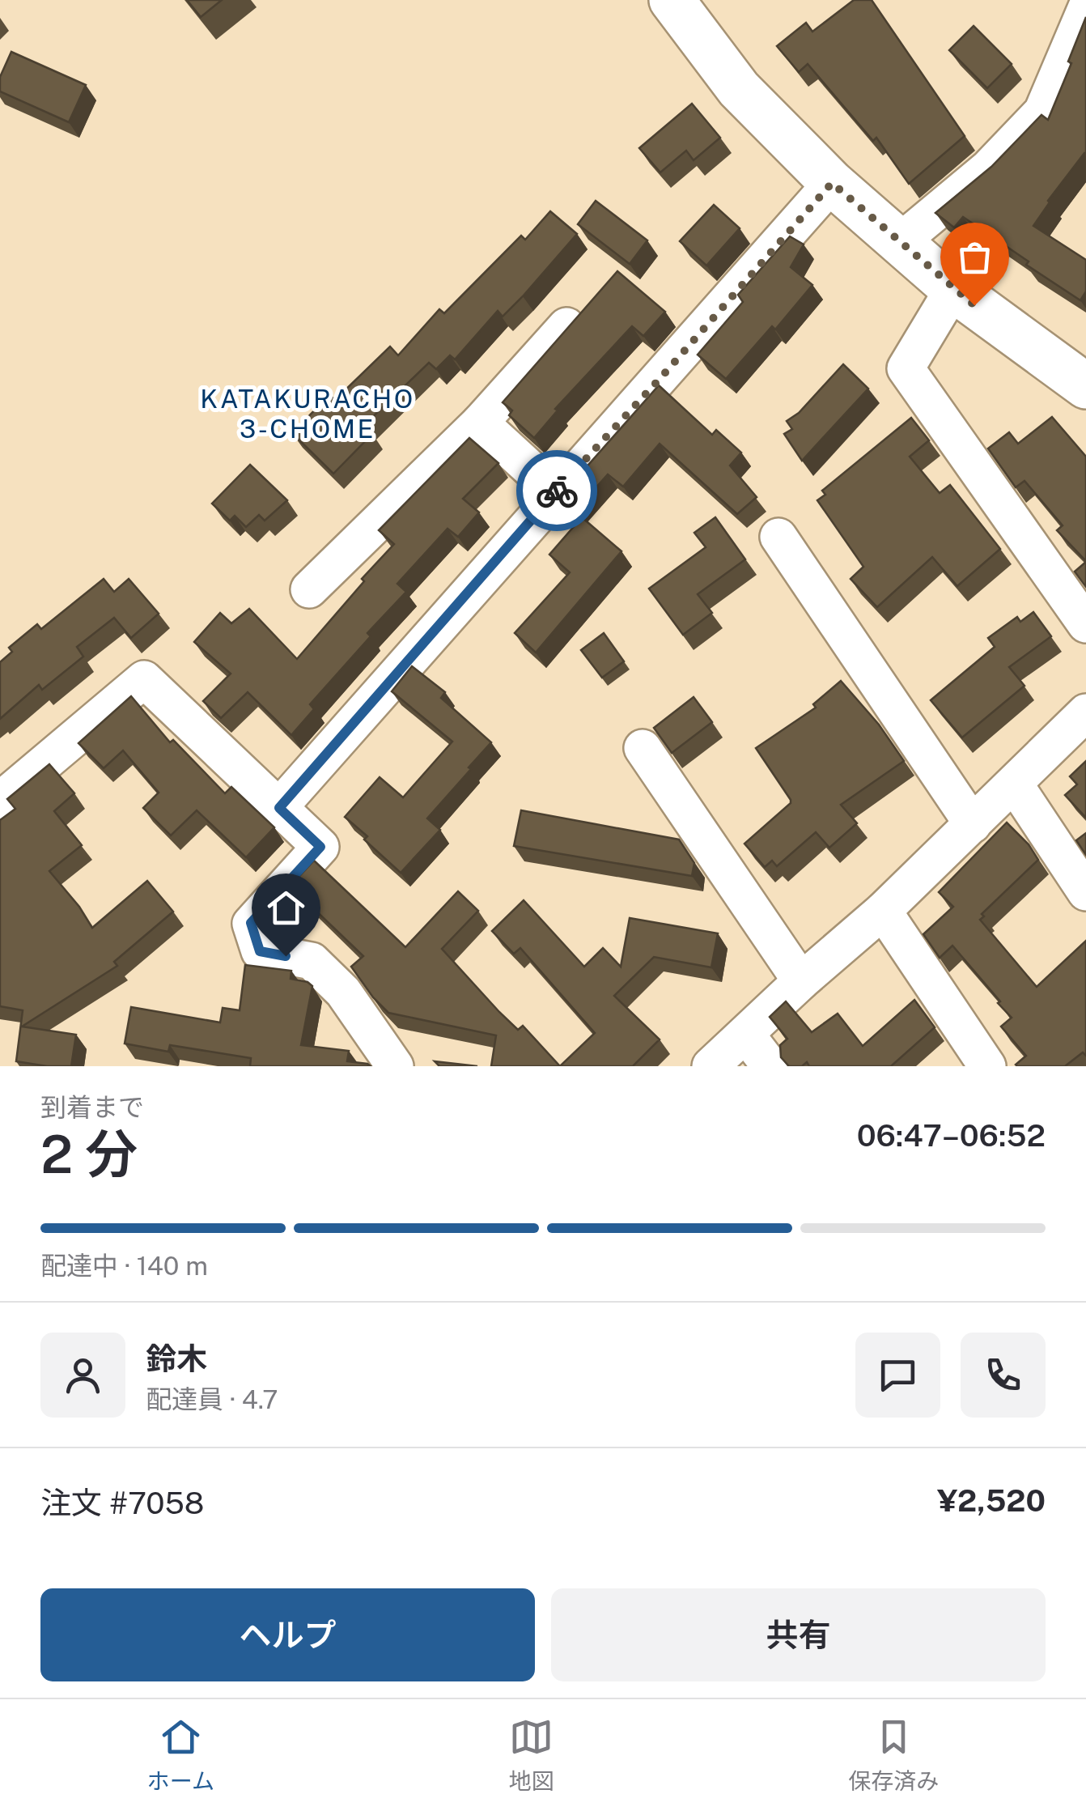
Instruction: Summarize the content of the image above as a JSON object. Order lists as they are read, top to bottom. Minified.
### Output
{"districts":["KATAKURACHO 3-CHOME"],"page":{"heading":["2 分","到着まで","06:47–06:52"],"panel":["鈴木","配達員 · 4.7","注文 #7058","¥2,520"],"bar":"配達中 · 140 m","buttons":["ヘルプ","共有"],"tabs":["ホーム","地図","保存済み"]}}
